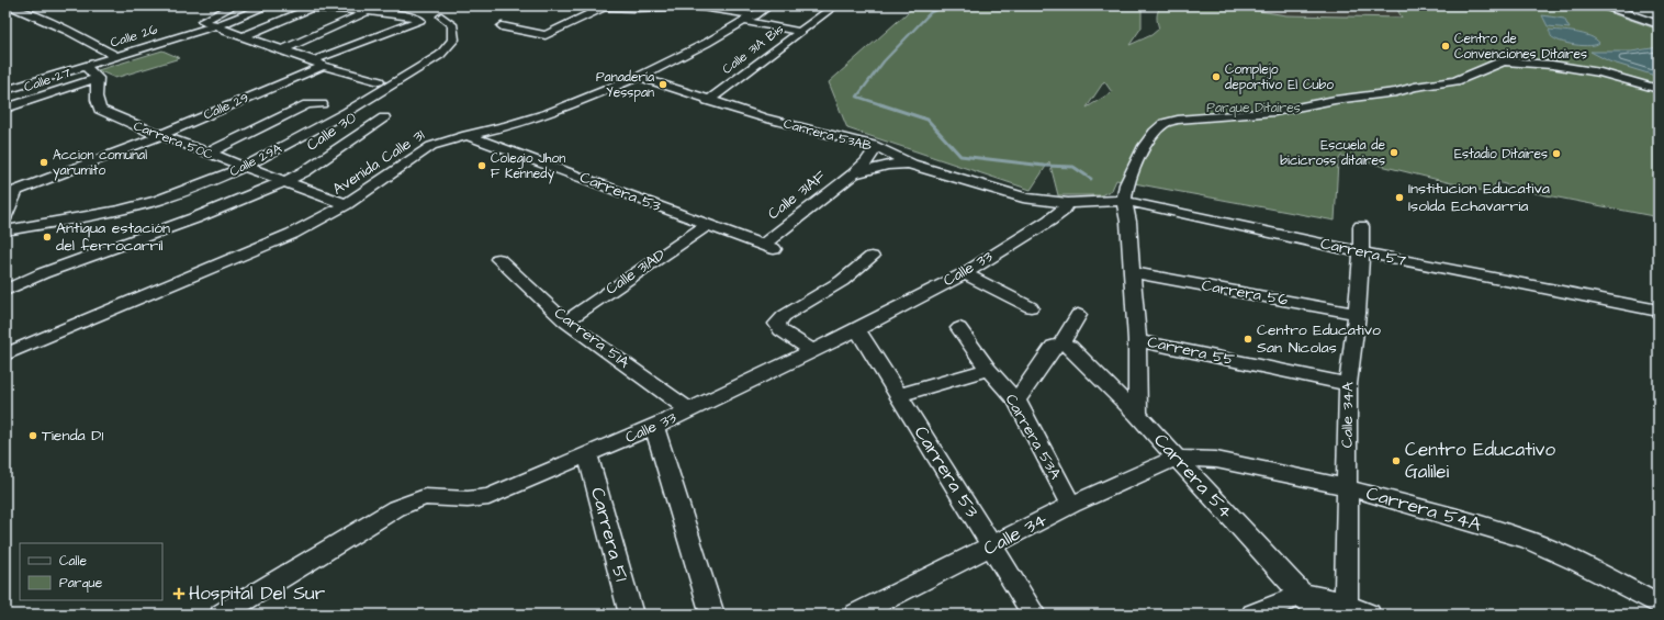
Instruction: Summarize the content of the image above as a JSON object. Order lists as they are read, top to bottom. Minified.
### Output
{"streets":{"street":["Calle 26","Calle 31A Bis","Calle 27","Calle 29","Calle 30","Carrera 53AB","Carrera 50C","Calle 29A","Avenida Calle 31","Carrera 53","Calle 31AF","Carrera 57","Calle 33","Calle 31AD","Carrera 56","Carrera 51A","Carrera 55","Calle 34A","Carrera 53A","Carrera 54","Carrera 54A","Carrera 51","Calle 34"]},"crossings":[["Calle 31A Bis","Carrera 53AB"],["Calle 27","Carrera 50C"],["Calle 29","Carrera 50C"],["Calle 30","Carrera 50C"],["Carrera 53AB","Avenida Calle 31"],["Carrera 53AB","Calle 31AF"],["Carrera 53AB","Carrera 57"],["Carrera 53AB","Calle 33"],["Carrera 50C","Calle 29A"],["Carrera 50C","Avenida Calle 31"],["Avenida Calle 31","Carrera 53"],["Carrera 53","Calle 31AF"],["Carrera 53","Calle 33"],["Carrera 53","Calle 31AD"],["Carrera 53","Calle 34"],["Carrera 57","Calle 33"],["Carrera 57","Calle 34A"],["Calle 33","Carrera 51A"],["Calle 33","Carrera 51"],["Calle 31AD","Carrera 51A"],["Carrera 56","Calle 34A"],["Carrera 55","Calle 34A"],["Calle 34A","Carrera 54A"],["Carrera 53A","Calle 34"],["Carrera 54","Carrera 54A"],["Carrera 54","Calle 34"],["Carrera 54A","Calle 34"]],"parks":["Parque Ditaires"],"places":{"other":["Centro de Convenciones Ditaires","Complejo deportivo El Cubo","Panadería Yesspan","Escuela de bicicross ditaires","Estadio Ditaires","Accion comunal yarumito","Colegio Jhon F Kennedy","Institucion Educativa Isolda Echavarria","Antigua estación del ferrocarril","Centro Educativo San Nicolas","Tienda D1","Centro Educativo Galilei"],"health":["Hospital Del Sur"]},"legend":["Calle","Parque"]}
